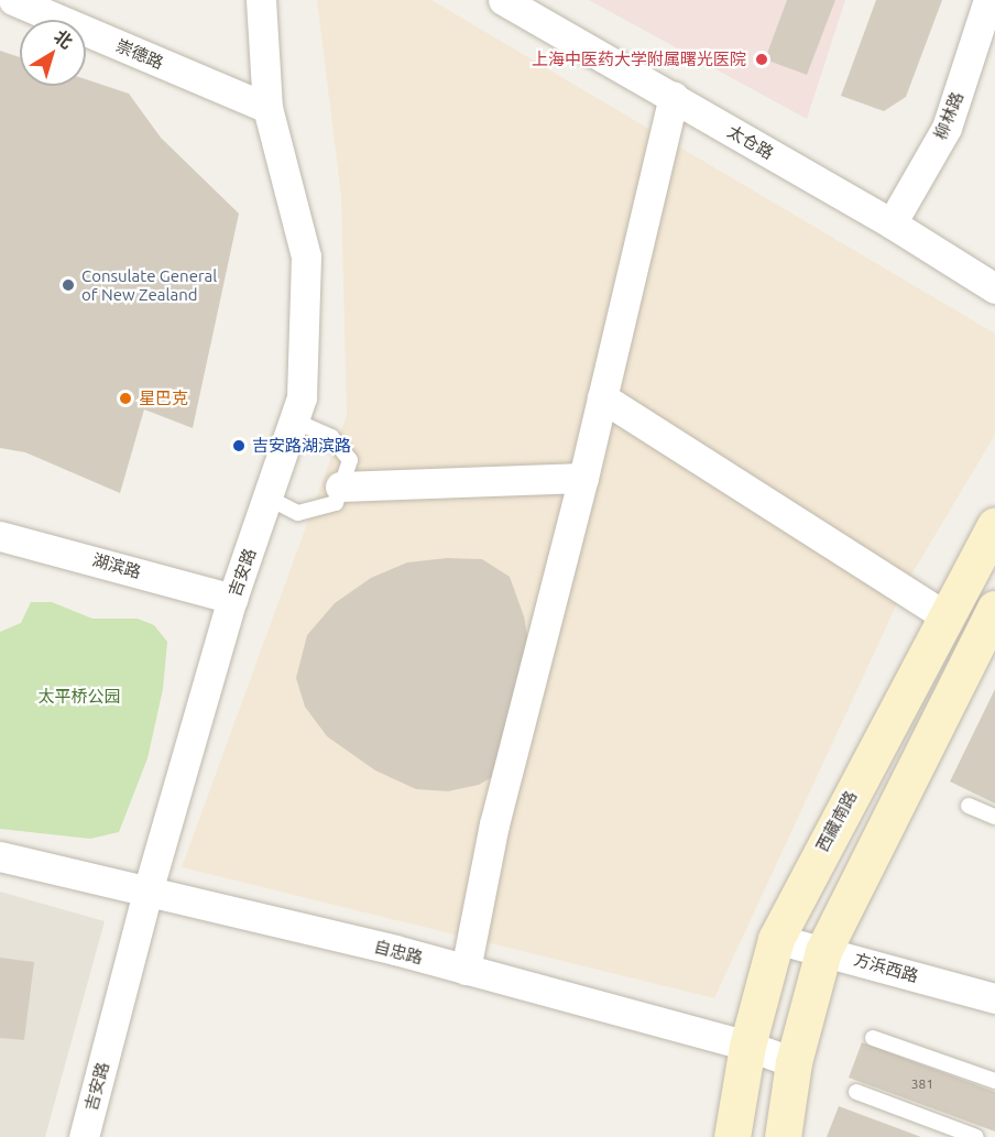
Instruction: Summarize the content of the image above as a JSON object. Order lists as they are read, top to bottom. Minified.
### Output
{"streets":{"main road":["西藏南路"],"street":["崇德路","柳林路","太仓路","湖滨路","吉安路","自忠路","方浜西路"]},"crossings":[["崇德路","吉安路"],["柳林路","太仓路"],["湖滨路","吉安路"],["吉安路","自忠路"],["西藏南路","自忠路"],["西藏南路","方浜西路"]],"parks":["太平桥公园"],"places":["上海中医药大学附属曙光医院","Consulate General of New Zealand","星巴克","吉安路湖滨路"],"house_numbers":["381"],"north":"top right"}
